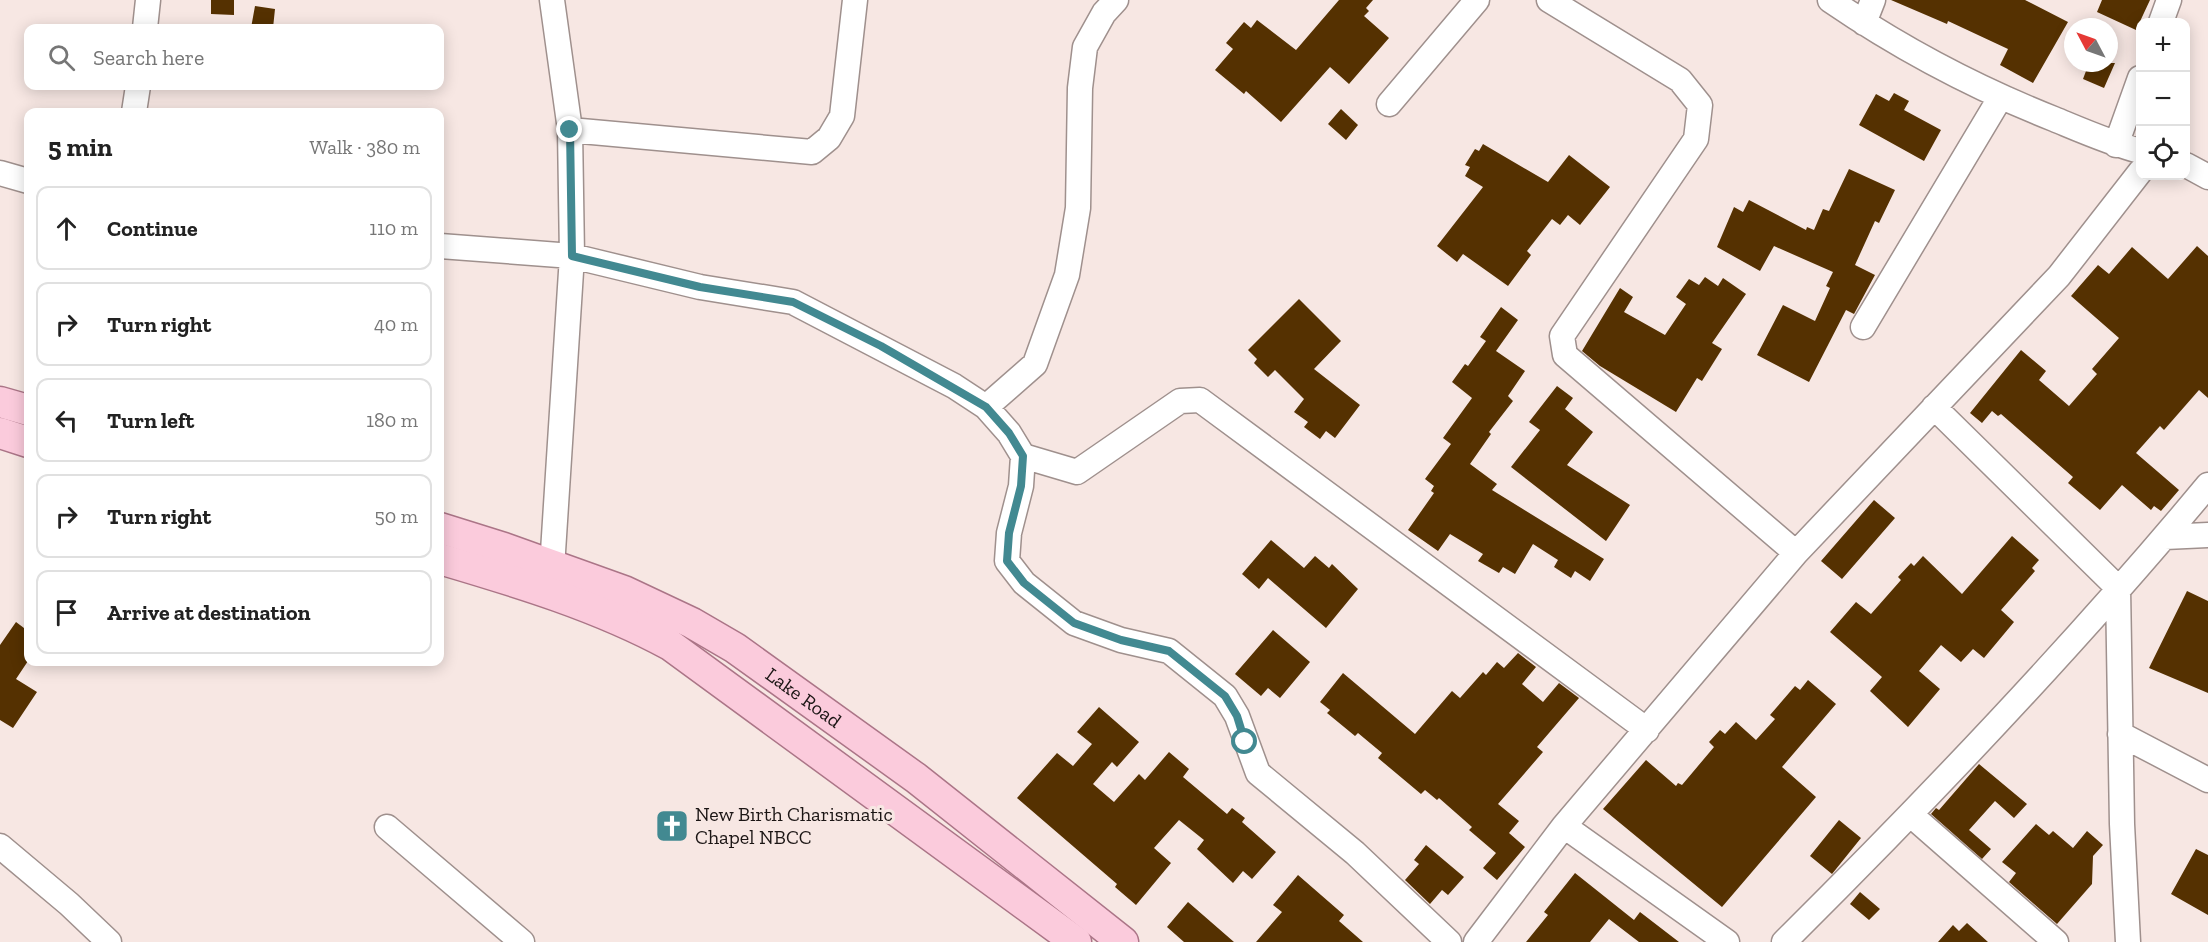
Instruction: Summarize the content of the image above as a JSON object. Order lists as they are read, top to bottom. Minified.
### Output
{"streets":{"main road":["Lake Road"]},"places":{"church":["New Birth Charismatic Chapel NBCC"]},"north":"top left","page":{"map_buttons":["+","−"],"search":"Search here","heading":["5 min","Walk · 380 m"],"list":[["Continue","110 m"],["Turn right","40 m"],["Turn left","180 m"],["Turn right","50 m"],"Arrive at destination"]}}
